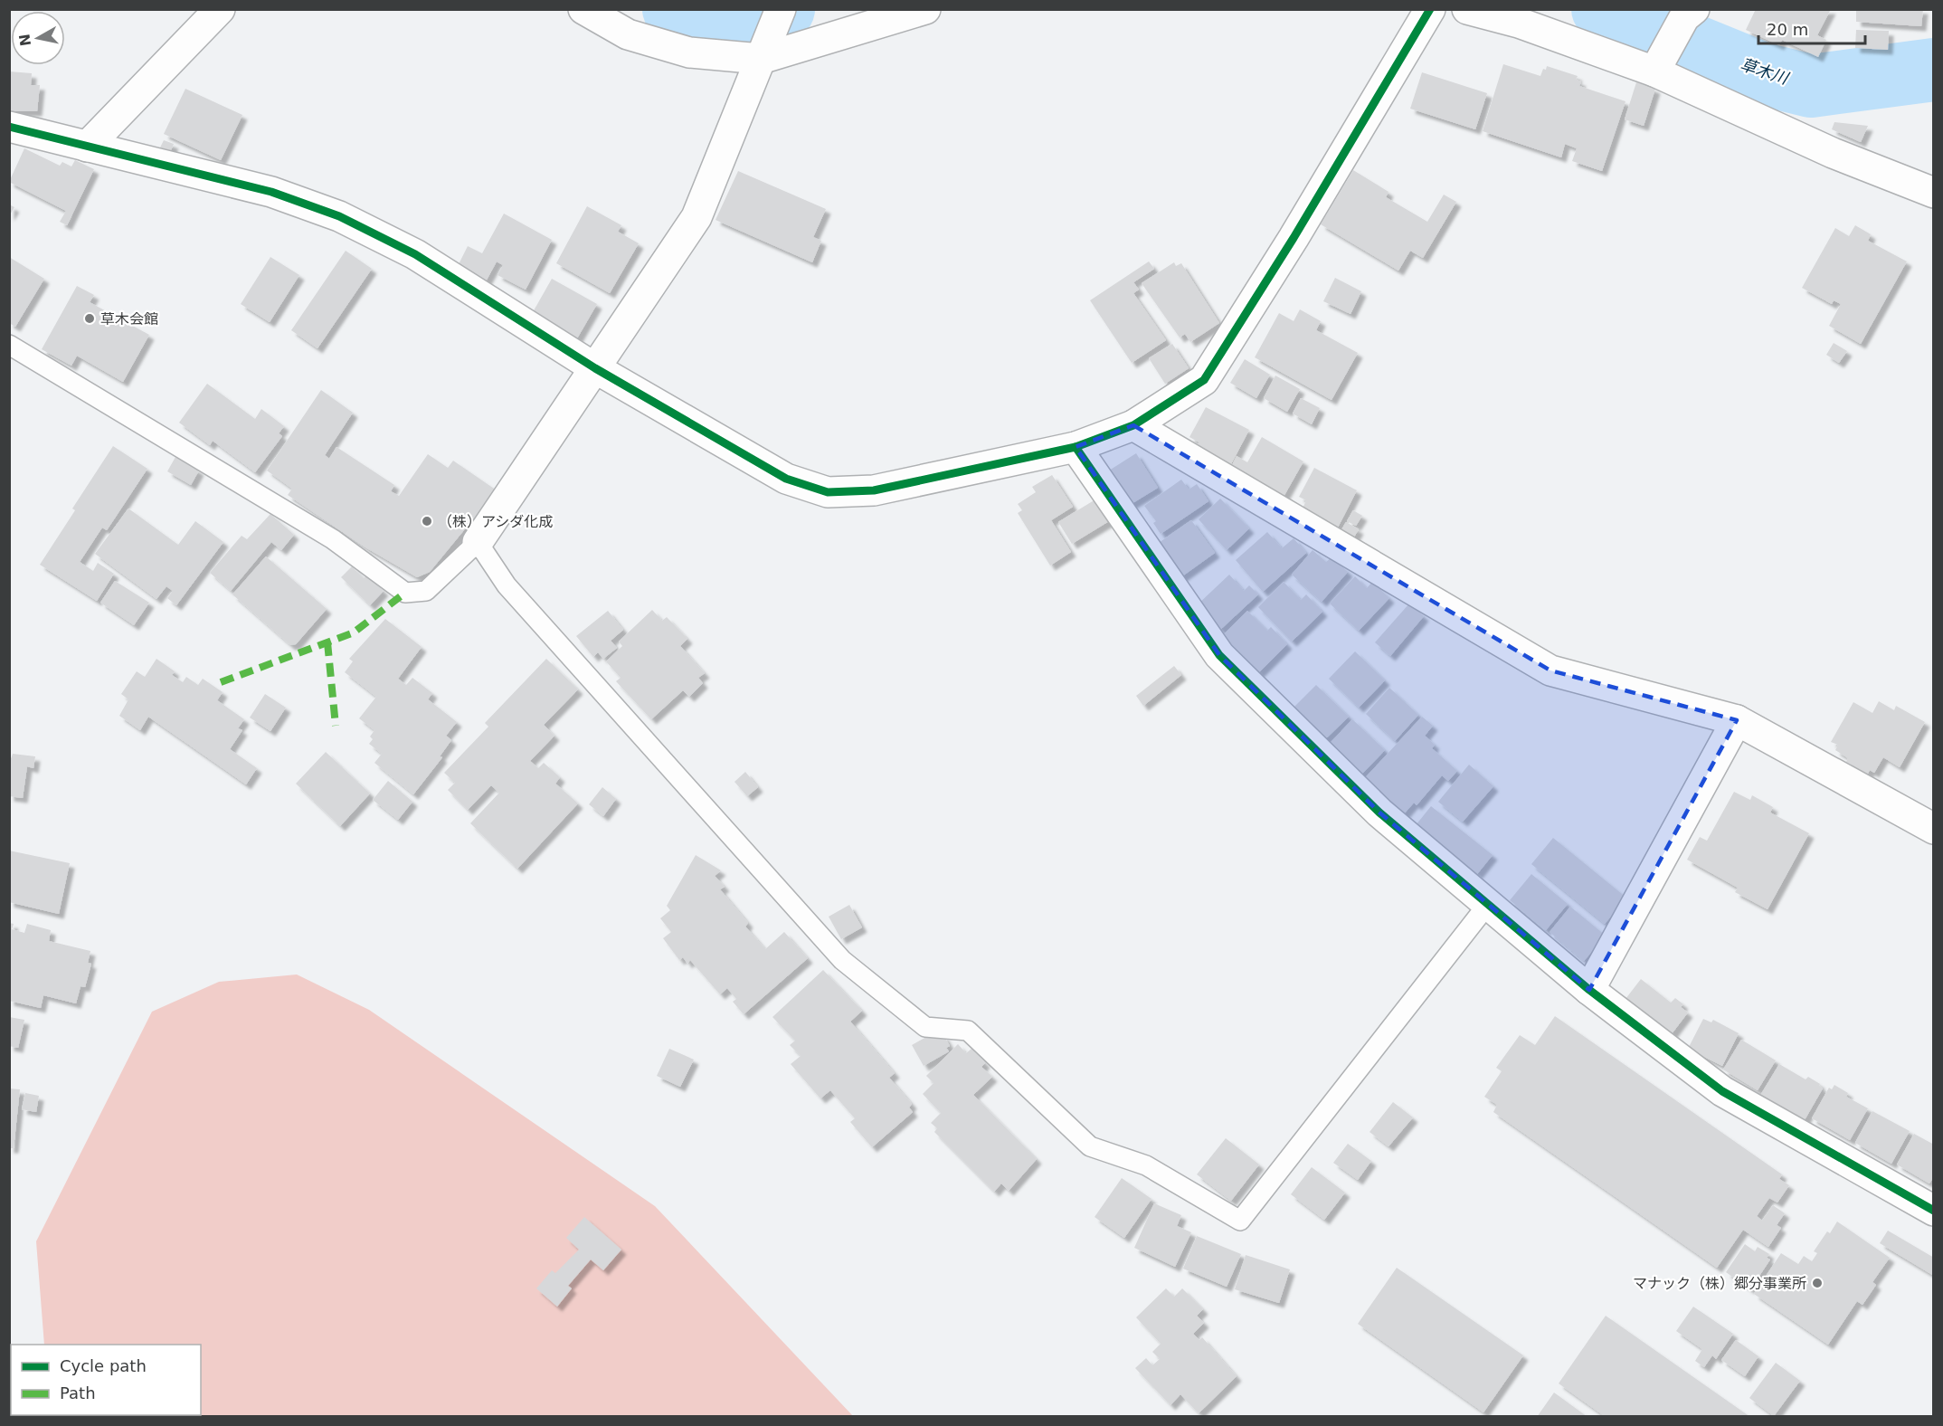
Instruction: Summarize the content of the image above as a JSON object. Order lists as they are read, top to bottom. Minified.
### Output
{"water":["草木川"],"places":["草木会館","（株）アシダ化成","マナック（株）郷分事業所"],"legend":["Cycle path","Path"],"scale_bar":"20 m","north":"left"}
